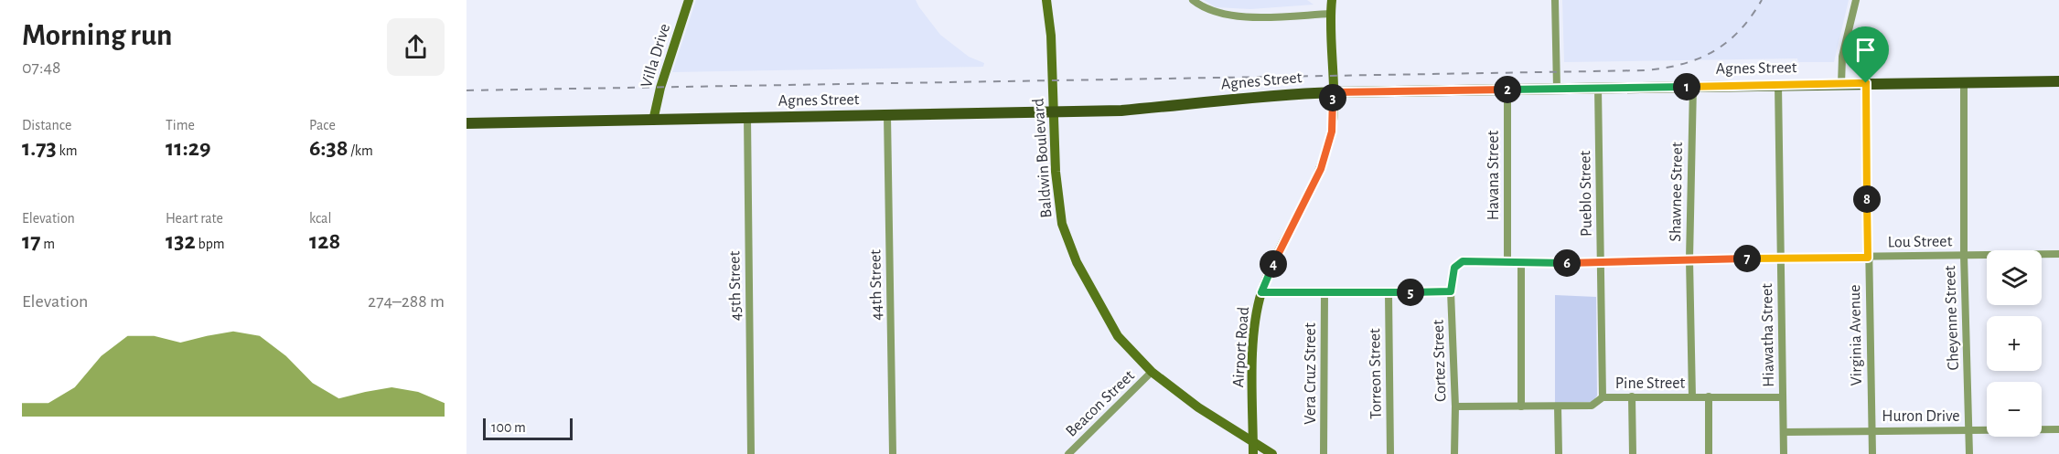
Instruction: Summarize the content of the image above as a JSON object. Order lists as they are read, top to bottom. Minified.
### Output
{"streets":{"main road":["Agnes Street"],"street":["Villa Drive","Baldwin Boulevard","Havana Street","Shawnee Street","Pueblo Street","Lou Street","44th Street","45th Street","Cheyenne Street","Hiawatha Street","Virginia Avenue","Airport Road","Cortez Street","Vera Cruz Street","Torreon Street","Pine Street","Beacon Street","Huron Drive"]},"crossings":[["Villa Drive","Agnes Street"],["Agnes Street","Baldwin Boulevard"],["Agnes Street","Havana Street"],["Agnes Street","Shawnee Street"],["Agnes Street","Pueblo Street"],["Agnes Street","44th Street"],["Agnes Street","45th Street"],["Agnes Street","Cheyenne Street"],["Agnes Street","Hiawatha Street"],["Agnes Street","Virginia Avenue"],["Agnes Street","Airport Road"],["Baldwin Boulevard","Airport Road"],["Baldwin Boulevard","Beacon Street"],["Havana Street","Lou Street"],["Shawnee Street","Lou Street"],["Shawnee Street","Pine Street"],["Pueblo Street","Lou Street"],["Pueblo Street","Pine Street"],["Lou Street","Cheyenne Street"],["Lou Street","Hiawatha Street"],["Lou Street","Virginia Avenue"],["Lou Street","Cortez Street"],["Cheyenne Street","Huron Drive"],["Hiawatha Street","Pine Street"],["Hiawatha Street","Huron Drive"],["Virginia Avenue","Huron Drive"],["Cortez Street","Pine Street"]],"scale_bar":"100 m","page":{"heading":["Morning run","07:48"],"pins":["1","2","3","8","7","6","4","5"],"stats":[["Distance","1.73 km"],["Time","11:29"],["Pace","6:38 /km"],["Elevation","17 m"],["Heart rate","132 bpm"],["kcal","128"]],"map_buttons":["+","−"],"chart":["Elevation","274–288 m"],"scale":"100 m"}}
